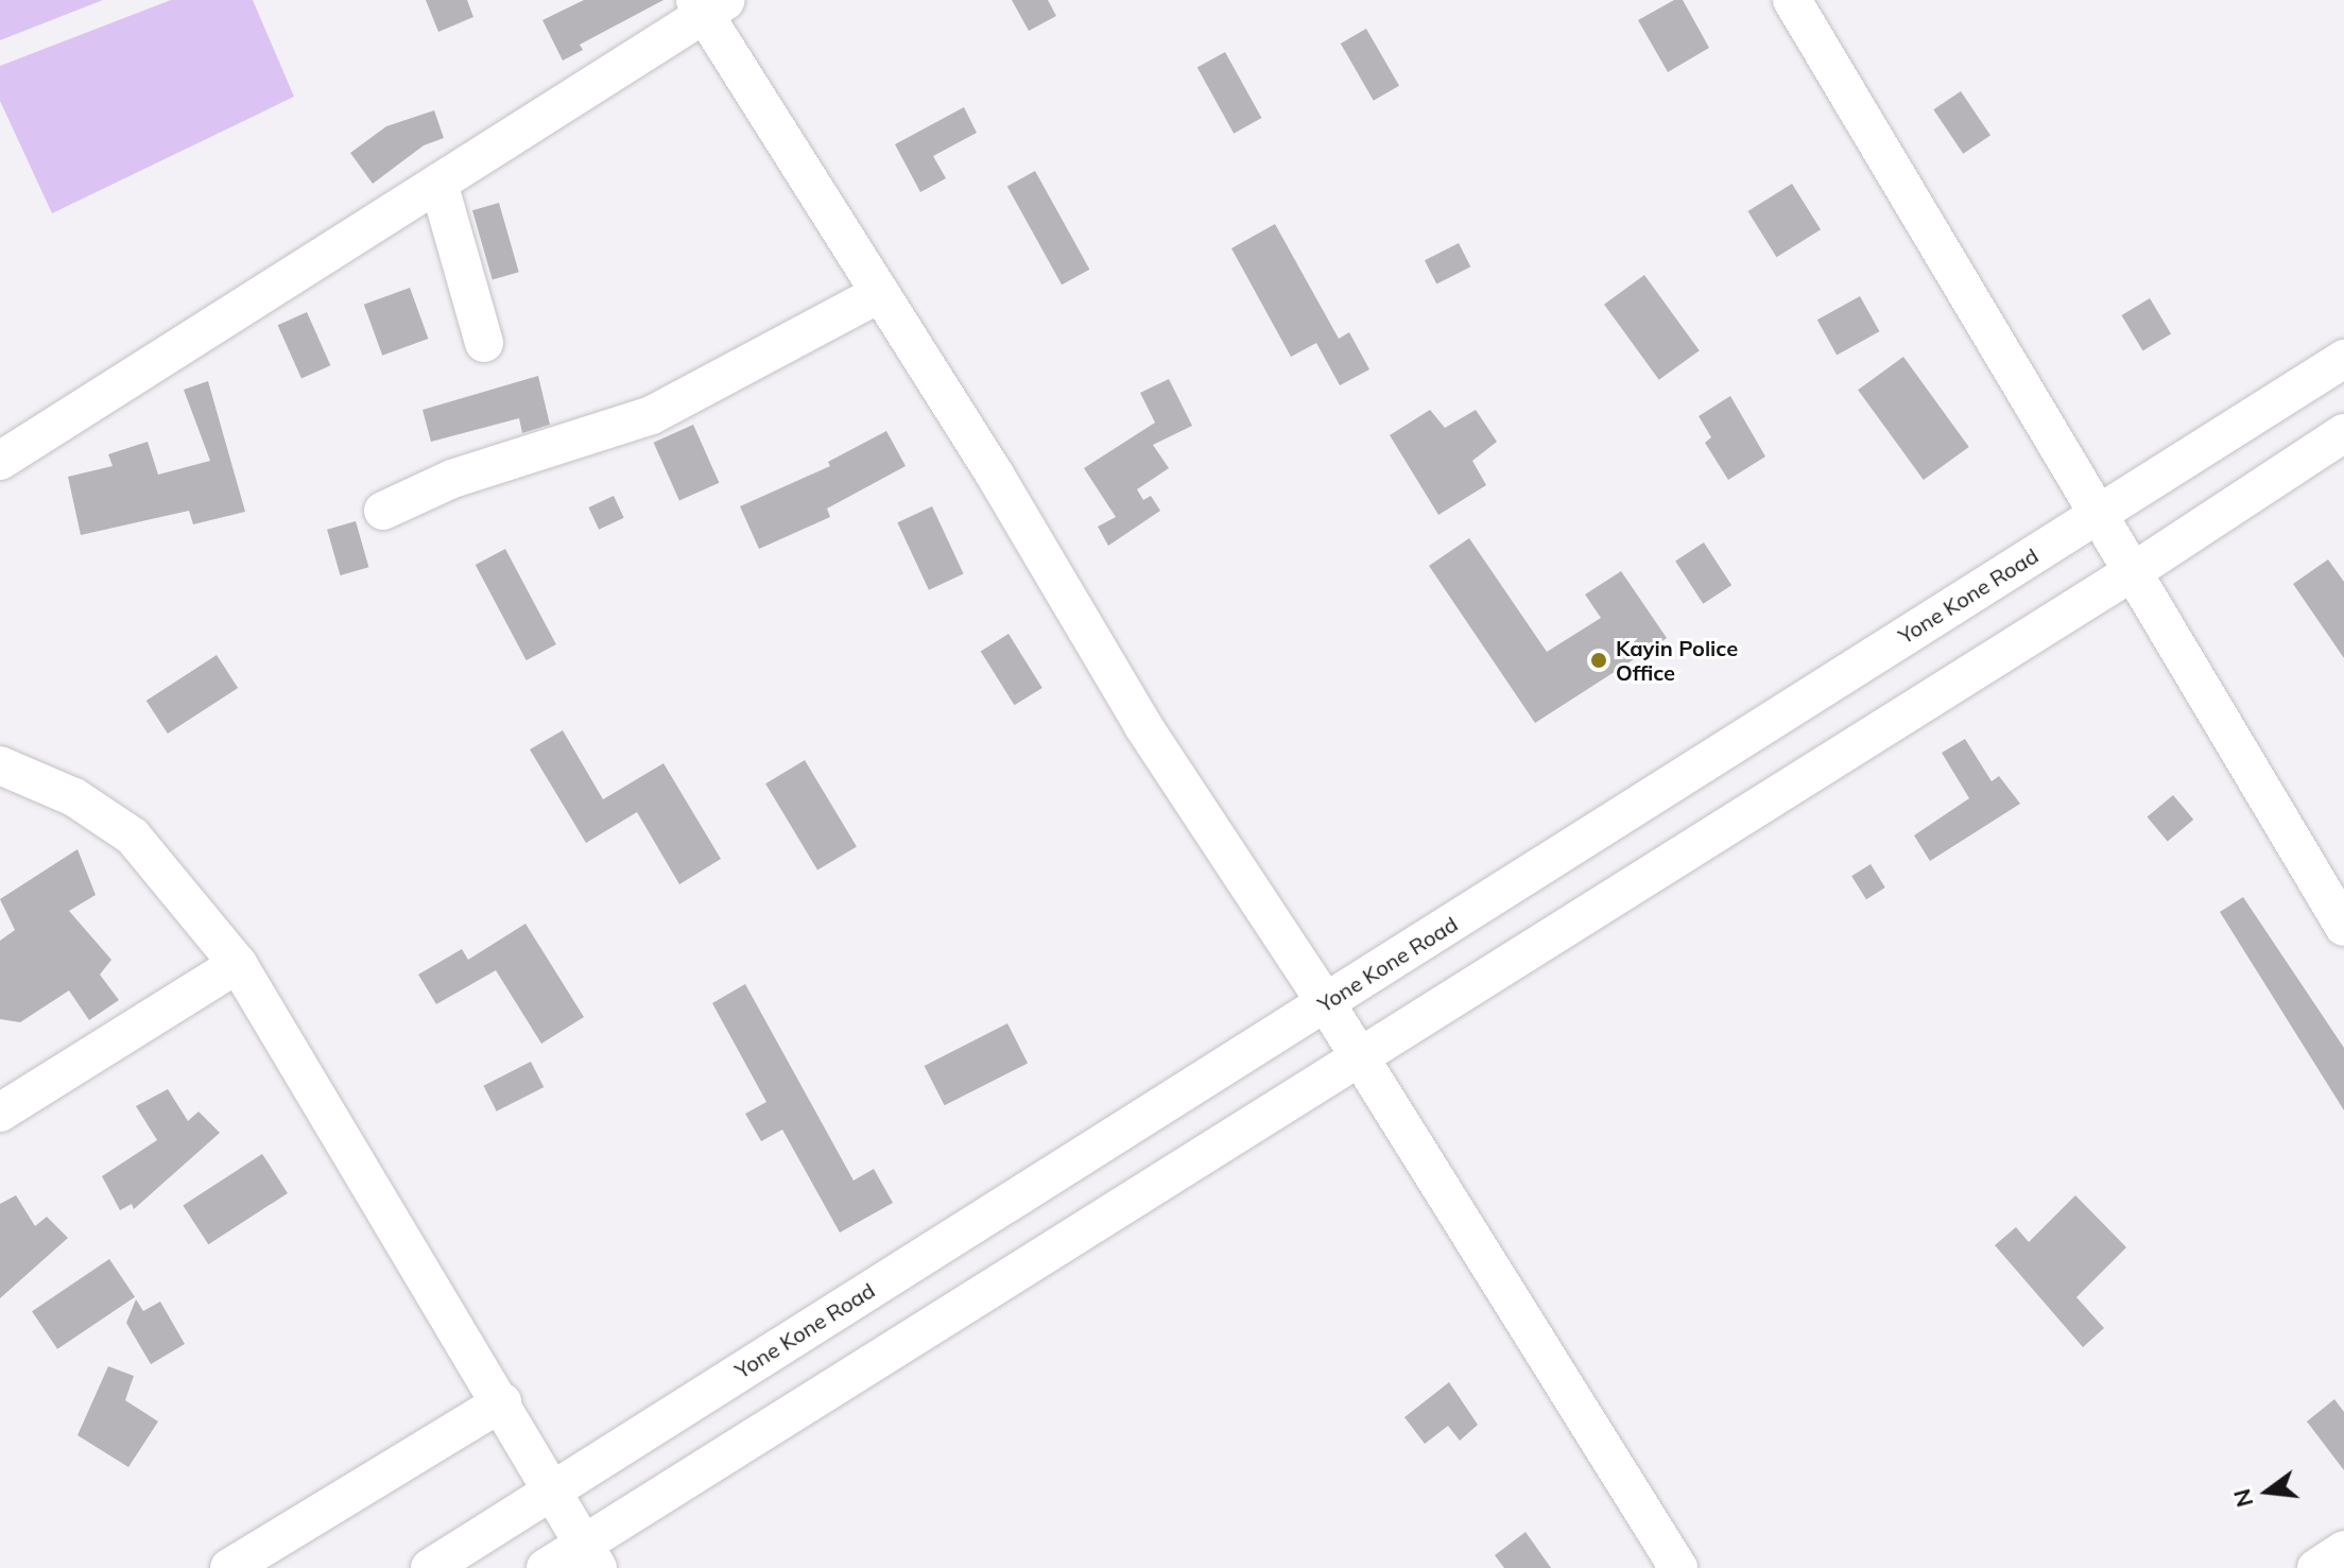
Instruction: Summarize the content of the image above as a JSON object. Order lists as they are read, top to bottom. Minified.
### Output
{"streets":{"street":["Yone Kone Road"]},"places":["Kayin Police Office"],"north":"left"}
